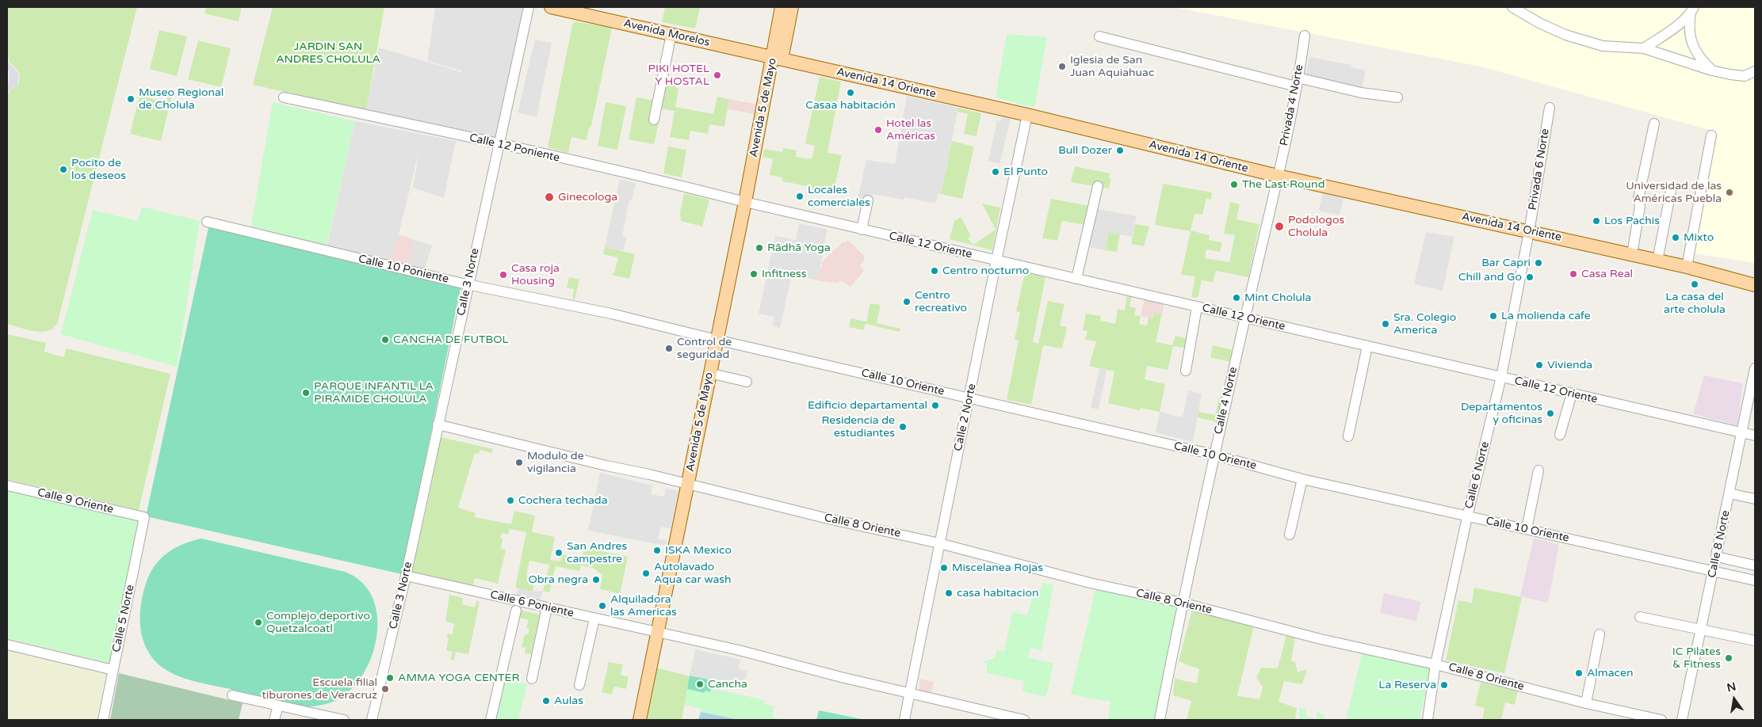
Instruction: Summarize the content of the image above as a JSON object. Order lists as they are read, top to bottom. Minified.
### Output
{"streets":{"main road":["Avenida Morelos","Avenida 14 Oriente","Avenida 5 de Mayo"],"street":["Privada 4 Norte","Calle 12 Poniente","Privada 6 Norte","Calle 12 Oriente","Calle 10 Poniente","Calle 3 Norte","Calle 10 Oriente","Calle 4 Norte","Calle 2 Norte","Calle 6 Norte","Calle 9 Oriente","Calle 8 Oriente","Calle 8 Norte","Calle 6 Poniente","Calle 5 Norte"]},"crossings":[["Avenida Morelos","Avenida 14 Oriente"],["Avenida Morelos","Avenida 5 de Mayo"],["Avenida 14 Oriente","Privada 4 Norte"],["Avenida 14 Oriente","Avenida 5 de Mayo"],["Avenida 14 Oriente","Privada 6 Norte"],["Avenida 14 Oriente","Calle 4 Norte"],["Avenida 14 Oriente","Calle 2 Norte"],["Avenida 14 Oriente","Calle 6 Norte"],["Privada 4 Norte","Calle 4 Norte"],["Avenida 5 de Mayo","Calle 12 Poniente"],["Avenida 5 de Mayo","Calle 12 Oriente"],["Avenida 5 de Mayo","Calle 10 Poniente"],["Avenida 5 de Mayo","Calle 10 Oriente"],["Avenida 5 de Mayo","Calle 8 Oriente"],["Avenida 5 de Mayo","Calle 6 Poniente"],["Calle 12 Poniente","Calle 12 Oriente"],["Calle 12 Poniente","Calle 3 Norte"],["Privada 6 Norte","Calle 6 Norte"],["Calle 12 Oriente","Calle 4 Norte"],["Calle 12 Oriente","Calle 2 Norte"],["Calle 12 Oriente","Calle 6 Norte"],["Calle 12 Oriente","Calle 8 Norte"],["Calle 10 Poniente","Calle 3 Norte"],["Calle 10 Poniente","Calle 10 Oriente"],["Calle 3 Norte","Calle 8 Oriente"],["Calle 3 Norte","Calle 6 Poniente"],["Calle 10 Oriente","Calle 4 Norte"],["Calle 10 Oriente","Calle 2 Norte"],["Calle 10 Oriente","Calle 6 Norte"],["Calle 10 Oriente","Calle 8 Norte"],["Calle 4 Norte","Calle 8 Oriente"],["Calle 2 Norte","Calle 8 Oriente"],["Calle 2 Norte","Calle 6 Poniente"],["Calle 6 Norte","Calle 8 Oriente"],["Calle 9 Oriente","Calle 5 Norte"]],"parks":["JARDIN SAN ANDRES CHOLULA"],"places":["Iglesia de San Juan Aquiahuac","PIKI HOTEL Y HOSTAL","Casaa habitación","Museo Regional de Cholula","Hotel las Américas","Bull Dozer","Pocito de los deseos","El Punto","The Last Round","Universidad de las Américas Puebla","Locales comerciales","Ginecologa","Los Pachis","Podologos Cholula","Mixto","Rādhā Yoga","Bar Capri","Centro nocturno","Infitness","Casa Real","Casa roja Housing","Chill and Go","La casa del arte cholula","Mint Cholula","Centro recreativo","La molienda cafe","Sra. Colegio America","CANCHA DE FUTBOL","Control de seguridad","Vivienda","PARQUE INFANTIL LA PIRAMIDE CHOLULA","Edificio departamental","Departamentos y oficinas","Residencia de estudiantes","Modulo de vigilancia","Cochera techada","ISKA Mexico","San Andres campestre","Miscelanea Rojas","Autolavado Aqua car wash","Obra negra","casa habitacion","Alquiladora las Americas","Complejo deportivo Quetzalcoatl","IC Pilates & Fitness","Almacen","AMMA YOGA CENTER","Cancha","La Reserva","Escuela filial tiburones de Veracruz","Aulas"],"north":"top"}
